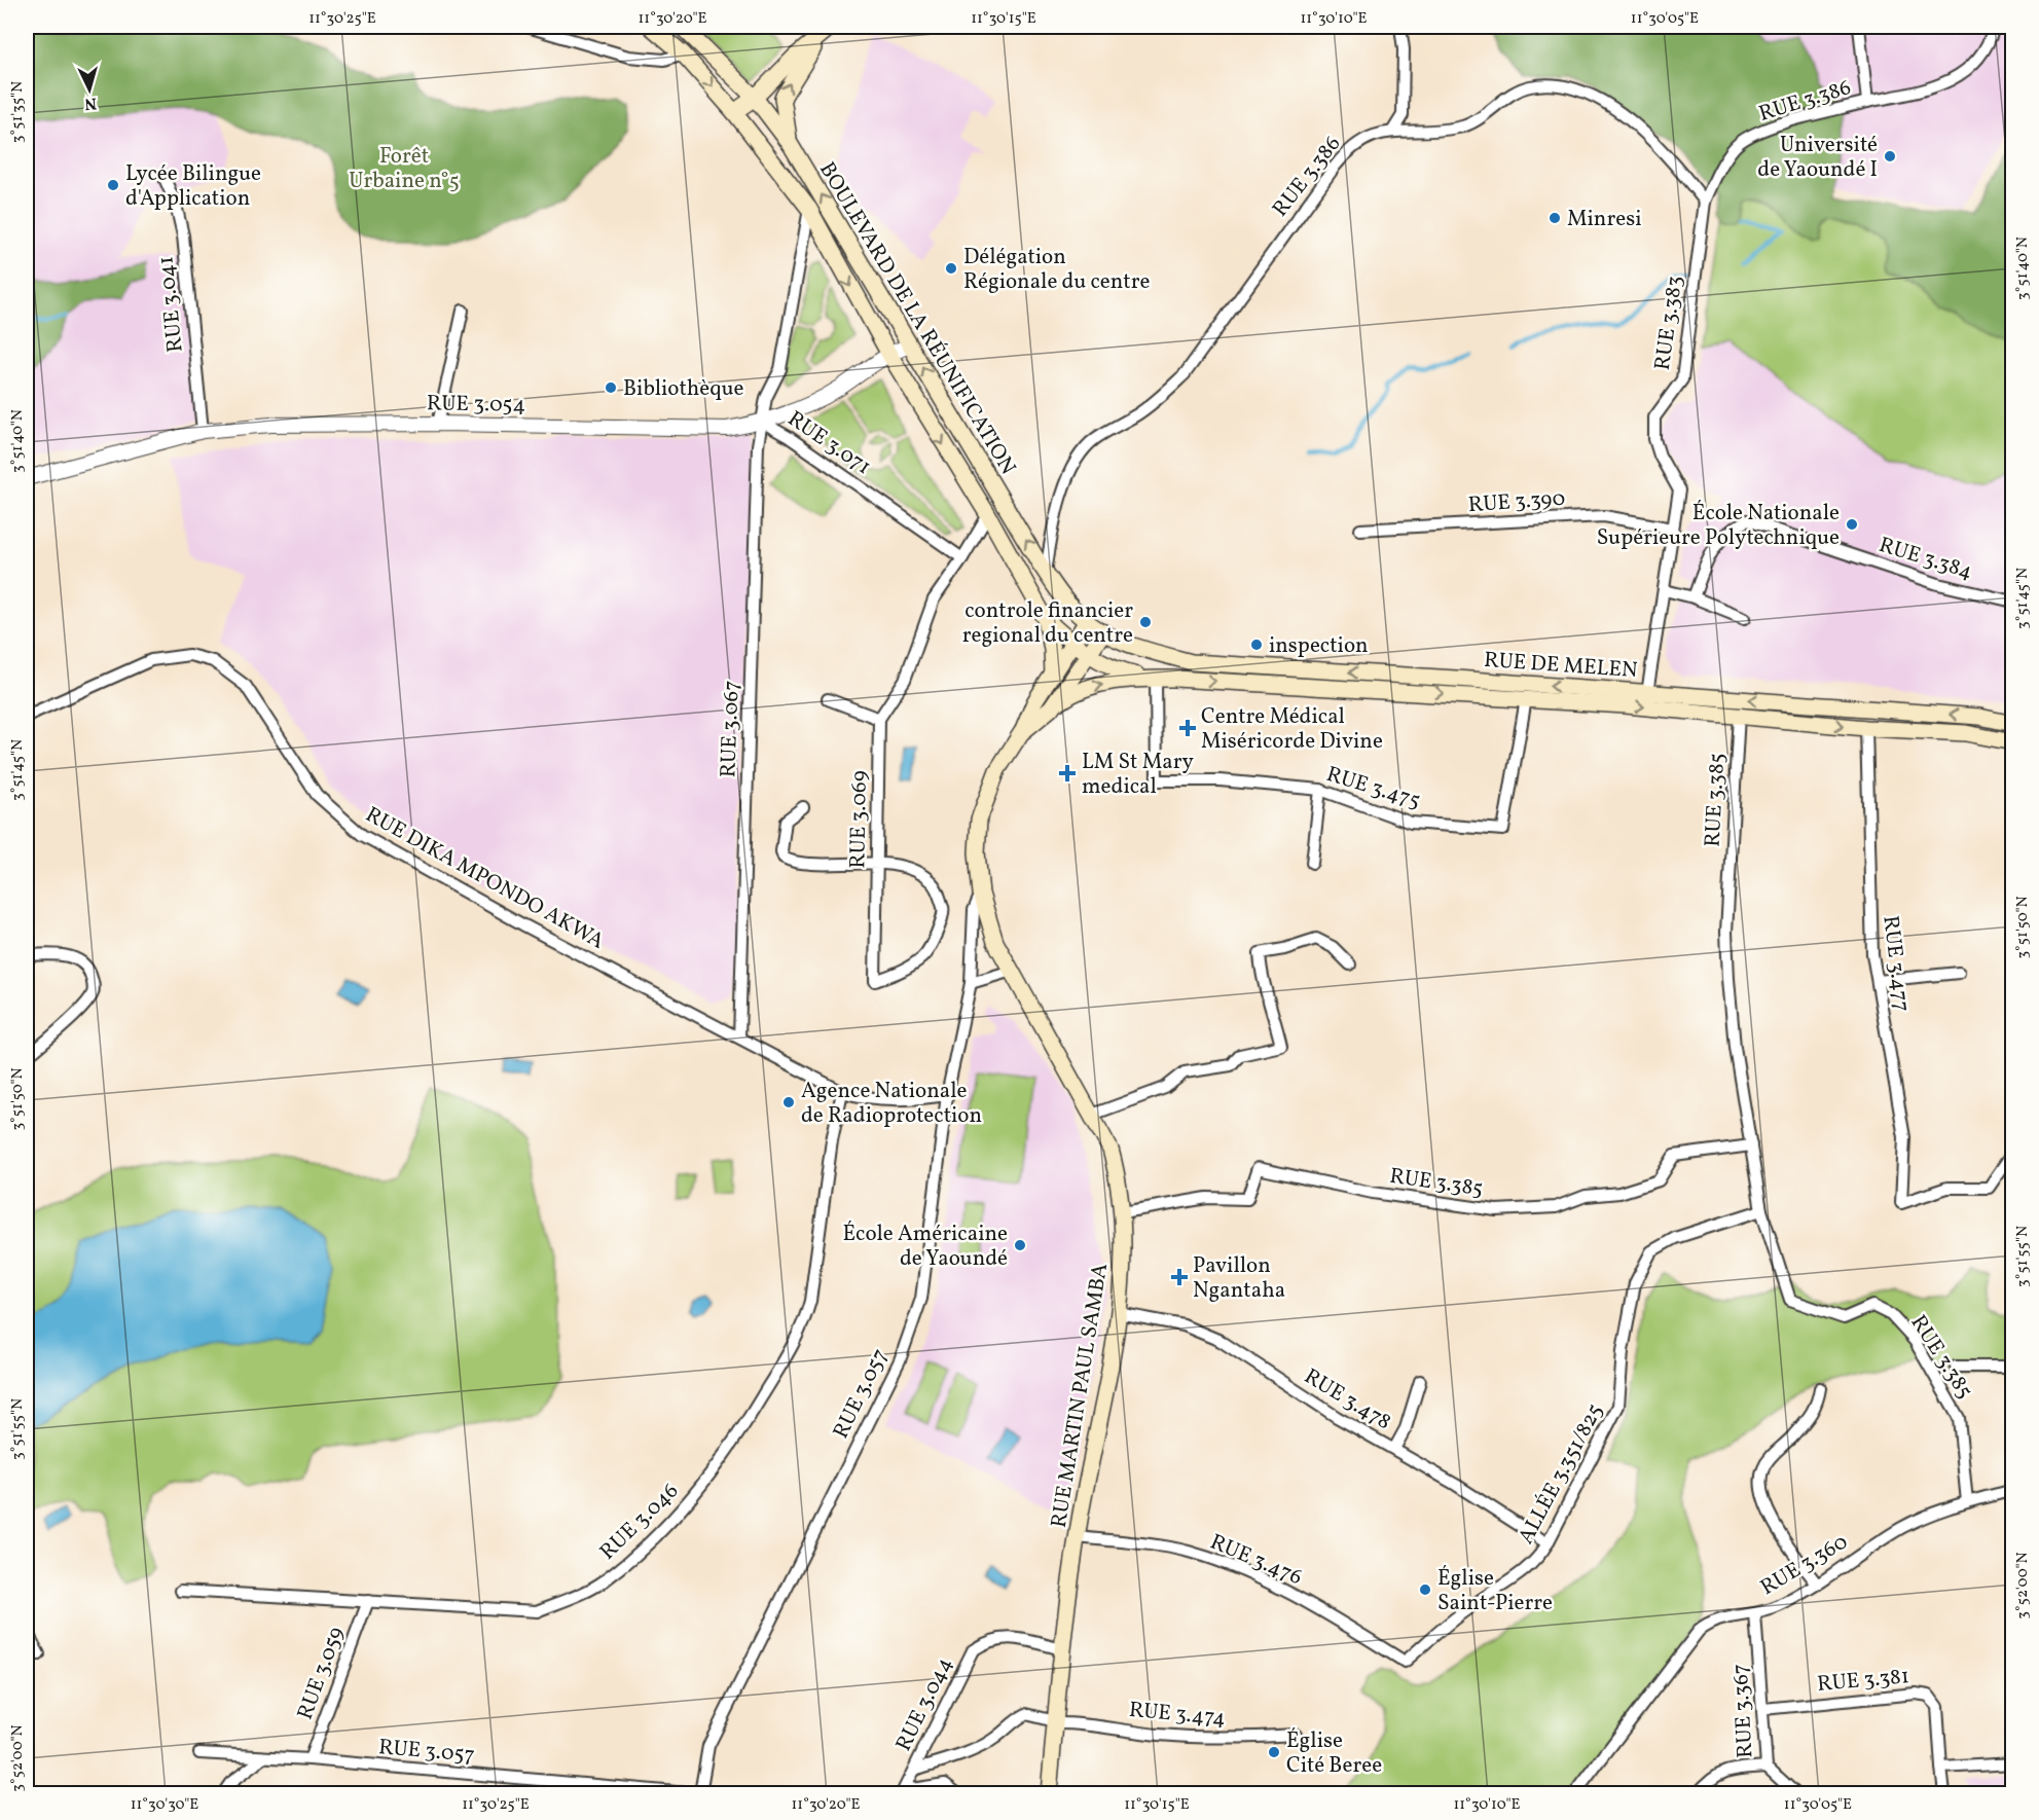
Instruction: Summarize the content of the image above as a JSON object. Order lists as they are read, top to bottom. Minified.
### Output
{"streets":{"main road":["BOULEVARD DE LA RÉUNIFICATION","RUE DE MELEN","RUE MARTIN PAUL SAMBA"],"street":["RUE 3.386","RUE 3.041","RUE 3.383","RUE 3.054","RUE 3.071","RUE 3.390","RUE 3.384","RUE 3.067","RUE 3.475","RUE 3.385","RUE 3.069","RUE DIKA MPONDO AKWA","RUE 3.477","RUE 3.057","RUE 3.478","ALLÉE 3.351/825","RUE 3.046","RUE 3.476","RUE 3.360","RUE 3.059","RUE 3.381","RUE 3.044","RUE 3.367","RUE 3.474"]},"crossings":[["RUE 3.386","BOULEVARD DE LA RÉUNIFICATION"],["RUE 3.386","RUE 3.383"],["RUE 3.041","RUE 3.054"],["BOULEVARD DE LA RÉUNIFICATION","RUE 3.054"],["BOULEVARD DE LA RÉUNIFICATION","RUE 3.071"],["BOULEVARD DE LA RÉUNIFICATION","RUE DE MELEN"],["BOULEVARD DE LA RÉUNIFICATION","RUE MARTIN PAUL SAMBA"],["RUE 3.383","RUE 3.390"],["RUE 3.383","RUE DE MELEN"],["RUE 3.054","RUE 3.071"],["RUE 3.054","RUE 3.067"],["RUE 3.071","RUE 3.067"],["RUE DE MELEN","RUE 3.475"],["RUE DE MELEN","RUE 3.385"],["RUE DE MELEN","RUE 3.477"],["RUE DE MELEN","RUE MARTIN PAUL SAMBA"],["RUE 3.067","RUE DIKA MPONDO AKWA"],["RUE 3.385","RUE MARTIN PAUL SAMBA"],["RUE 3.385","ALLÉE 3.351/825"],["RUE 3.385","RUE 3.360"],["RUE DIKA MPONDO AKWA","RUE 3.057"],["RUE DIKA MPONDO AKWA","RUE 3.046"],["RUE 3.057","RUE MARTIN PAUL SAMBA"],["RUE 3.057","RUE 3.059"],["RUE MARTIN PAUL SAMBA","RUE 3.478"],["RUE MARTIN PAUL SAMBA","RUE 3.476"],["RUE MARTIN PAUL SAMBA","RUE 3.044"],["RUE MARTIN PAUL SAMBA","RUE 3.474"],["RUE 3.478","ALLÉE 3.351/825"],["ALLÉE 3.351/825","RUE 3.476"],["RUE 3.046","RUE 3.059"],["RUE 3.360","RUE 3.367"],["RUE 3.381","RUE 3.367"],["RUE 3.044","RUE 3.474"]],"parks":["Forêt Urbaine n°5"],"places":{"other":["Université de Yaoundé I","Lycée Bilingue d'Application","Minresi","Délégation Régionale du centre","Bibliothèque","École Nationale Supérieure Polytechnique","controle financier regional du centre","inspection","Agence Nationale de Radioprotection","École Américaine de Yaoundé","Église Saint-Pierre","Église Cité Beree"],"health":["Centre Médical Miséricorde Divine","LM St Mary medical","Pavillon Ngantaha"]},"north":"bottom","coordinates":["11°30'25\"E","11°30'20\"E","11°30'15\"E","11°30'10\"E","11°30'05\"E","3°51'35\"N","3°51'40\"N","3°51'45\"N","3°51'50\"N","3°51'55\"N","3°52'00\"N","11°30'30\"E"]}
